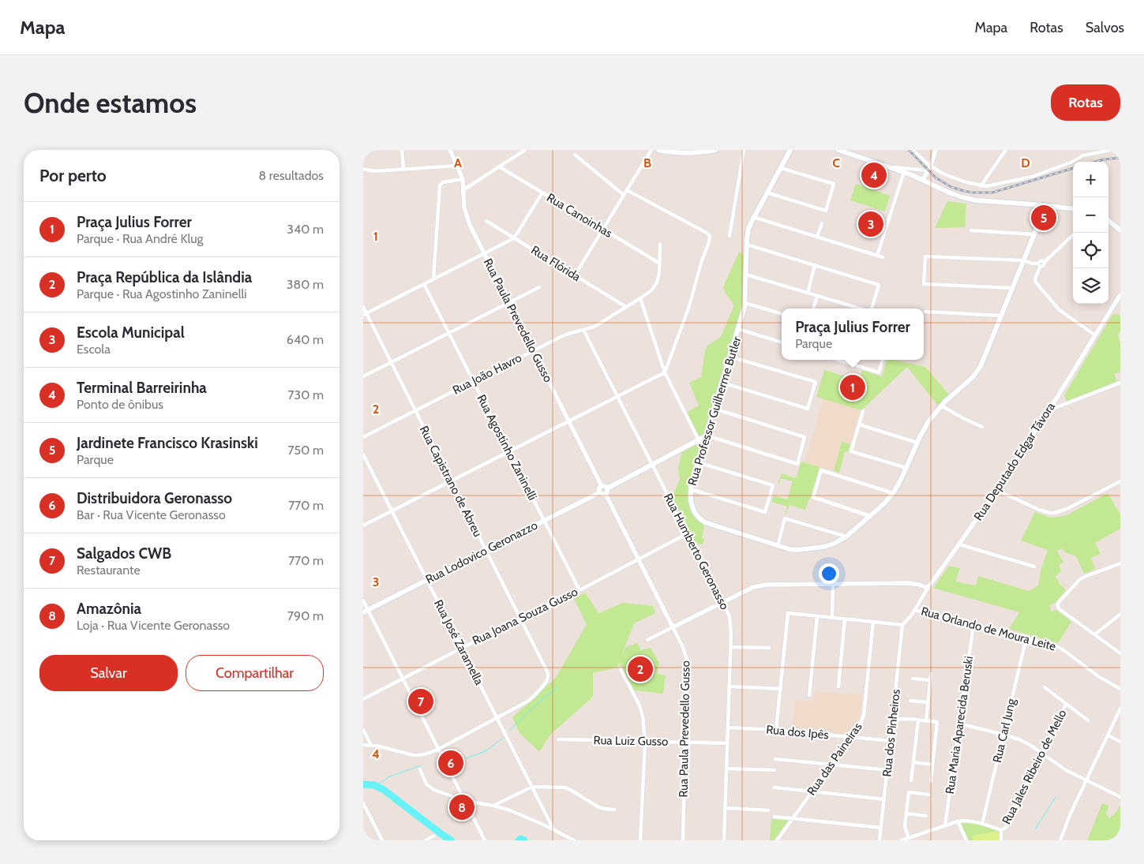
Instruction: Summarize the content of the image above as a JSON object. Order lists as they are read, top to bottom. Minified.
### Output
{"streets":{"main road":["Rua Professor Guilherme Butler","Rua Lodovico Geronazzo"],"street":["Rua Canoinhas","Rua Flórida","Rua Paula Prevedello Gusso","Rua João Havro","Rua Agostinho Zaninelli","Rua Deputado Edgar Távora","Rua Capistrano de Abreu","Rua Humberto Geronasso","Rua Joana Souza Gusso","Rua Orlando de Moura Leite","Rua José Zaramella","Rua Maria Aparecida Beruski","Rua Carl Jung","Rua dos Ipês","Rua dos Pinheiros","Rua Luiz Gusso","Rua das Paineiras","Rua Jales Ribeiro de Mello"]},"crossings":[["Rua Canoinhas","Rua João Havro"],["Rua Flórida","Rua João Havro"],["Rua Paula Prevedello Gusso","Rua João Havro"],["Rua Paula Prevedello Gusso","Rua Lodovico Geronazzo"],["Rua Paula Prevedello Gusso","Rua Joana Souza Gusso"],["Rua Paula Prevedello Gusso","Rua Luiz Gusso"],["Rua João Havro","Rua Agostinho Zaninelli"],["Rua João Havro","Rua Capistrano de Abreu"],["Rua João Havro","Rua Humberto Geronasso"],["Rua Agostinho Zaninelli","Rua Lodovico Geronazzo"],["Rua Agostinho Zaninelli","Rua Joana Souza Gusso"],["Rua Deputado Edgar Távora","Rua Orlando de Moura Leite"],["Rua Deputado Edgar Távora","Rua dos Pinheiros"],["Rua Capistrano de Abreu","Rua Lodovico Geronazzo"],["Rua Capistrano de Abreu","Rua Joana Souza Gusso"],["Rua Capistrano de Abreu","Rua José Zaramella"],["Rua Humberto Geronasso","Rua Joana Souza Gusso"],["Rua Humberto Geronasso","Rua dos Ipês"],["Rua Humberto Geronasso","Rua Luiz Gusso"],["Rua Lodovico Geronazzo","Rua José Zaramella"],["Rua Joana Souza Gusso","Rua José Zaramella"],["Rua Orlando de Moura Leite","Rua Maria Aparecida Beruski"],["Rua Orlando de Moura Leite","Rua Carl Jung"],["Rua dos Ipês","Rua dos Pinheiros"],["Rua dos Ipês","Rua das Paineiras"]],"page":{"header":"Mapa","nav":["Mapa","Rotas","Salvos"],"buttons":["Rotas",["Salvar","Compartilhar"]],"title":"Onde estamos","heading":["Por perto","8 resultados"],"pins":["4","5","3","1","2","7","6","8"],"map_buttons":["+","−"],"list":[{"mark":"1","name":"Praça Julius Forrer","note":"Parque · Rua André Klug","value":"340 m"},{"mark":"2","name":"Praça República da Islândia","note":"Parque · Rua Agostinho Zaninelli","value":"380 m"},{"mark":"3","name":"Escola Municipal","note":"Escola","value":"640 m"},{"mark":"4","name":"Terminal Barreirinha","note":"Ponto de ônibus","value":"730 m"},{"mark":"5","name":"Jardinete Francisco Krasinski","note":"Parque","value":"750 m"},{"mark":"6","name":"Distribuidora Geronasso","note":"Bar · Rua Vicente Geronasso","value":"770 m"},{"mark":"7","name":"Salgados CWB","note":"Restaurante","value":"770 m"},{"mark":"8","name":"Amazônia","note":"Loja · Rua Vicente Geronasso","value":"790 m"}],"popup":["Praça Julius Forrer","Parque"]},"grid":{"columns":["A","B","C","D"],"rows":["1","2","3","4"]}}
